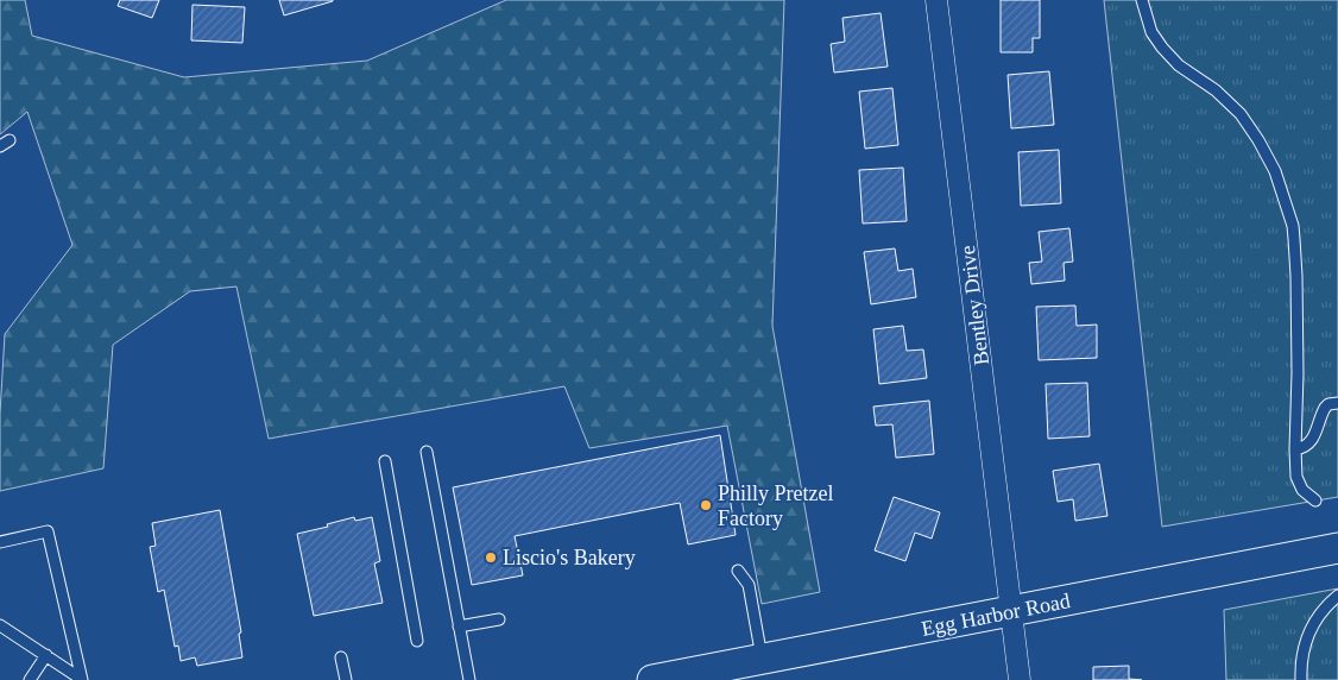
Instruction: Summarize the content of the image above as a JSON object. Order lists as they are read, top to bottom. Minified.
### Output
{"streets":{"main road":["Egg Harbor Road"],"street":["Bentley Drive"]},"crossings":[["Bentley Drive","Egg Harbor Road"]],"places":["Philly Pretzel Factory","Liscio's Bakery"]}
